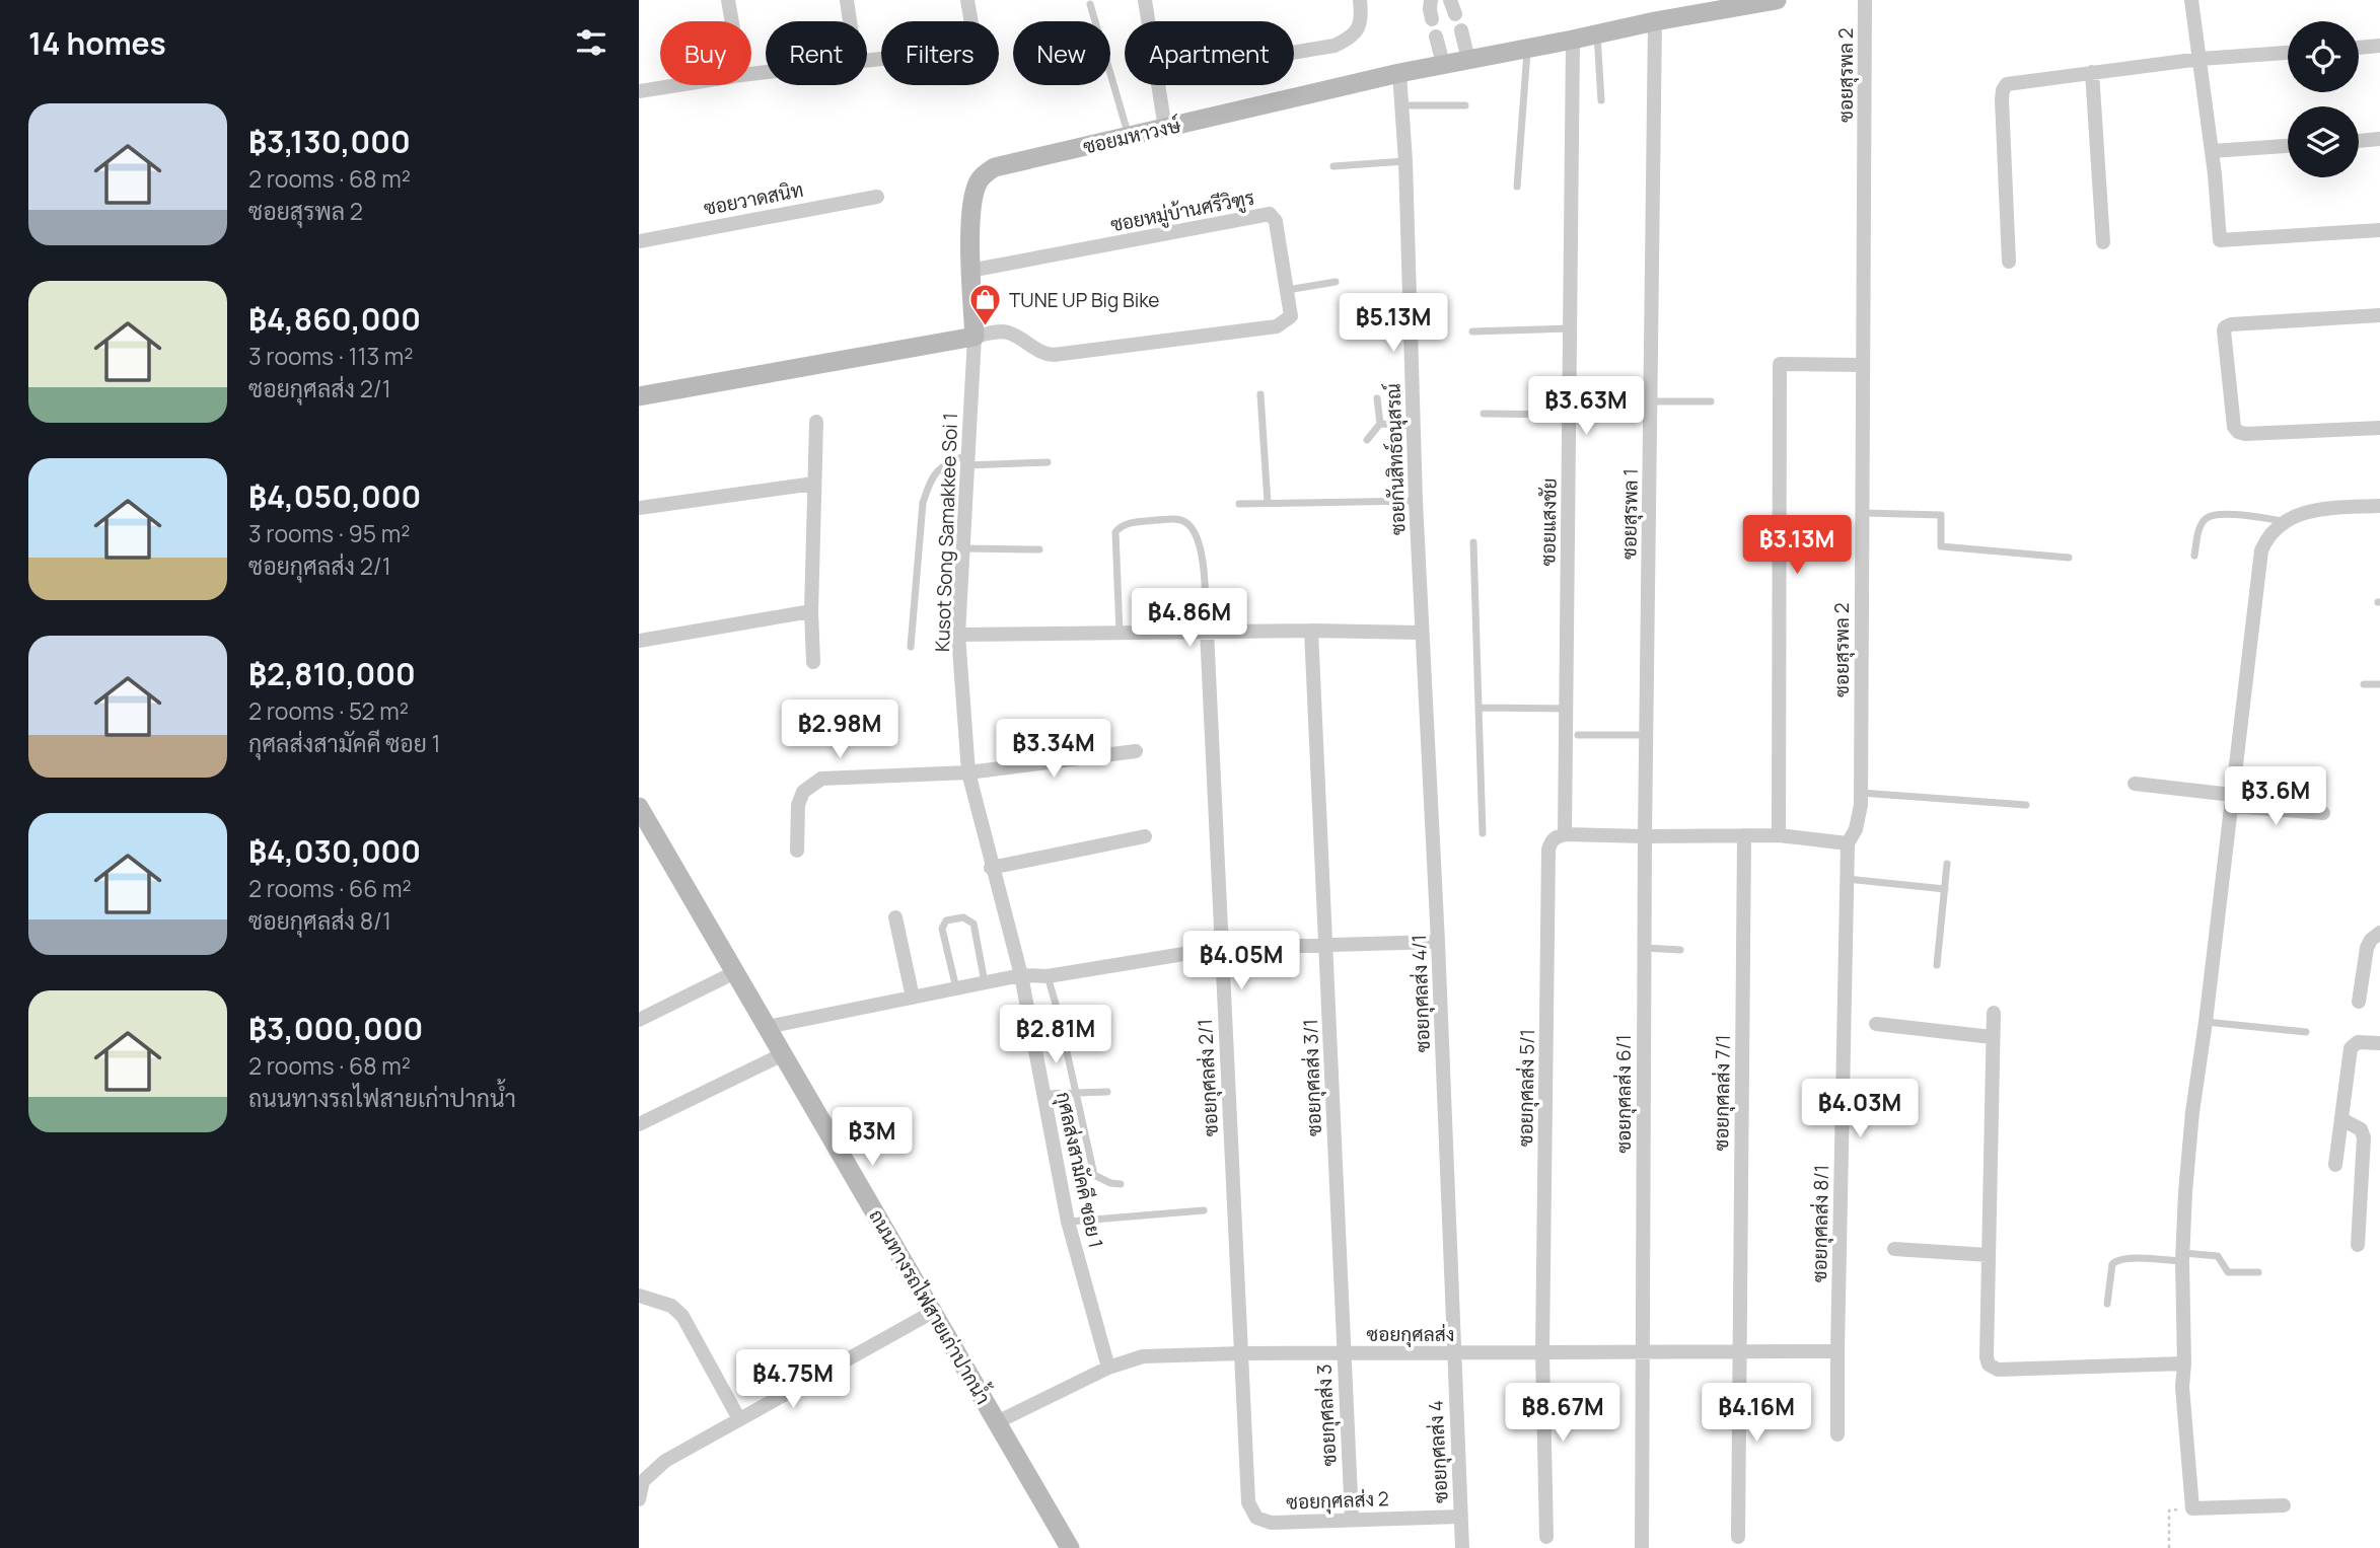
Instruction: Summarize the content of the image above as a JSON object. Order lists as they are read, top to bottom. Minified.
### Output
{"streets":{"street":["ซอยสุรพล 2","ซอยมหาวงษ์","ซอยวาดสนิท","ซอยหมู่บ้านศรีวิฑูร","ซอยกันสิทธ์อนุสรณ์","ซอยสุรพล 1","ซอยแสงชัย","Kusot Song Samakkee Soi 1","ซอยกุศลส่ง 4/1","ซอยกุศลส่ง 2/1","ซอยกุศลส่ง 3/1","ซอยกุศลส่ง 5/1","ซอยกุศลส่ง 7/1","ซอยกุศลส่ง 6/1","กุศลส่งสามัคคี ซอย 1","ซอยกุศลส่ง 8/1","ถนนทางรถไฟสายเก่าปากน้ำ","ซอยกุศลส่ง","ซอยกุศลส่ง 3","ซอยกุศลส่ง 4","ซอยกุศลส่ง 2"]},"crossings":[["ซอยสุรพล 2","ซอยกุศลส่ง 8/1"],["ซอยมหาวงษ์","ซอยหมู่บ้านศรีวิฑูร"],["ซอยมหาวงษ์","ซอยกันสิทธ์อนุสรณ์"],["ซอยมหาวงษ์","ซอยสุรพล 1"],["ซอยมหาวงษ์","ซอยแสงชัย"],["ซอยมหาวงษ์","Kusot Song Samakkee Soi 1"],["ซอยหมู่บ้านศรีวิฑูร","Kusot Song Samakkee Soi 1"],["ซอยกันสิทธ์อนุสรณ์","ซอยกุศลส่ง 4/1"],["ซอยสุรพล 1","ซอยกุศลส่ง 6/1"],["ซอยแสงชัย","ซอยกุศลส่ง 5/1"],["Kusot Song Samakkee Soi 1","กุศลส่งสามัคคี ซอย 1"],["ซอยกุศลส่ง 4/1","ซอยกุศลส่ง"],["ซอยกุศลส่ง 4/1","ซอยกุศลส่ง 4"],["ซอยกุศลส่ง 2/1","ซอยกุศลส่ง"],["ซอยกุศลส่ง 2/1","ซอยกุศลส่ง 2"],["ซอยกุศลส่ง 3/1","ซอยกุศลส่ง"],["ซอยกุศลส่ง 3/1","ซอยกุศลส่ง 3"],["ซอยกุศลส่ง 5/1","ซอยกุศลส่ง"],["ซอยกุศลส่ง 7/1","ซอยกุศลส่ง"],["ซอยกุศลส่ง 6/1","ซอยกุศลส่ง"],["กุศลส่งสามัคคี ซอย 1","ซอยกุศลส่ง"],["ซอยกุศลส่ง 8/1","ซอยกุศลส่ง"],["ถนนทางรถไฟสายเก่าปากน้ำ","ซอยกุศลส่ง"],["ซอยกุศลส่ง","ซอยกุศลส่ง 3"],["ซอยกุศลส่ง","ซอยกุศลส่ง 4"],["ซอยกุศลส่ง","ซอยกุศลส่ง 2"],["ซอยกุศลส่ง 3","ซอยกุศลส่ง 2"],["ซอยกุศลส่ง 4","ซอยกุศลส่ง 2"]],"places":{"shop":["TUNE UP Big Bike"]},"page":{"heading":"14 homes","chip":["Buy","Rent","Filters","New","Apartment"],"list":[{"name":"฿3,130,000","note":"2 rooms · 68 m² · ซอยสุรพล 2"},{"name":"฿4,860,000","note":"3 rooms · 113 m² · ซอยกุศลส่ง 2/1"},{"name":"฿4,050,000","note":"3 rooms · 95 m² · ซอยกุศลส่ง 2/1"},{"name":"฿2,810,000","note":"2 rooms · 52 m² · กุศลส่งสามัคคี ซอย 1"},{"name":"฿4,030,000","note":"2 rooms · 66 m² · ซอยกุศลส่ง 8/1"},{"name":"฿3,000,000","note":"2 rooms · 68 m² · ถนนทางรถไฟสายเก่าปากน้ำ"}],"price":["฿5.13M","฿3.63M","฿3.13M","฿4.86M","฿2.98M","฿3.34M","฿3.6M","฿4.05M","฿2.81M","฿4.03M","฿3M","฿4.75M","฿8.67M","฿4.16M"]}}
